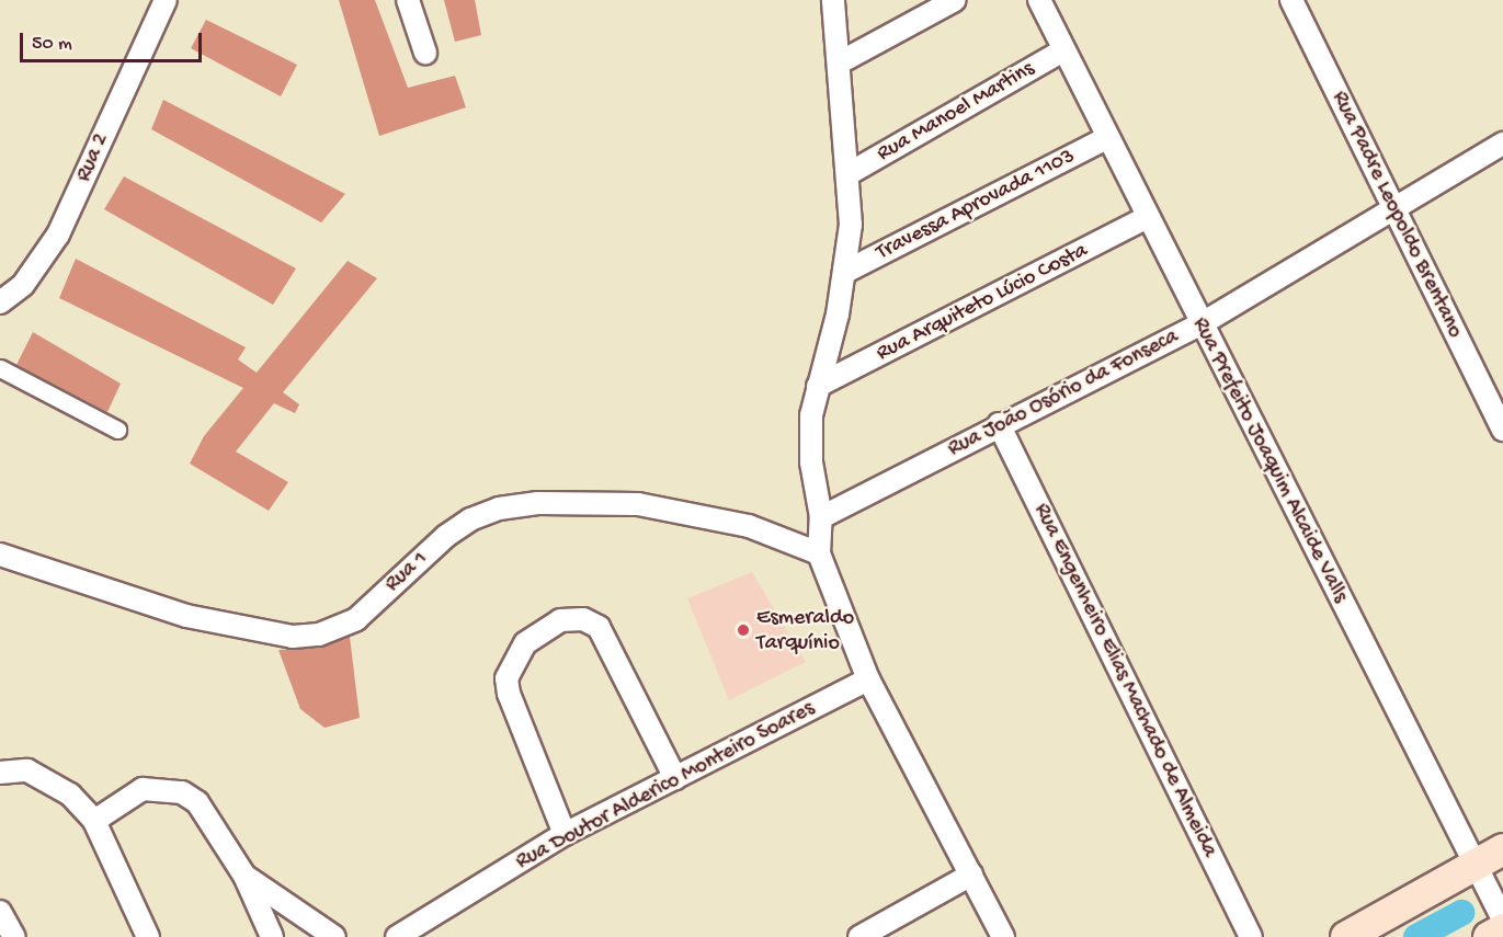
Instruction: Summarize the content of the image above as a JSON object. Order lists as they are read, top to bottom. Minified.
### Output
{"streets":{"street":["Rua Manoel Martins","Rua 2","Travessa Aprovada 1103","Rua Padre Leopoldo Brentano","Rua Arquiteto Lúcio Costa","Rua João Osório da Fonseca","Rua Prefeito Joaquim Alcaide Valls","Rua 1","Rua Engenheiro Elias Machado de Almeida","Rua Doutor Alderico Monteiro Soares"]},"crossings":[["Rua Manoel Martins","Rua Prefeito Joaquim Alcaide Valls"],["Travessa Aprovada 1103","Rua Prefeito Joaquim Alcaide Valls"],["Rua Padre Leopoldo Brentano","Rua João Osório da Fonseca"],["Rua Arquiteto Lúcio Costa","Rua Prefeito Joaquim Alcaide Valls"],["Rua João Osório da Fonseca","Rua Prefeito Joaquim Alcaide Valls"],["Rua João Osório da Fonseca","Rua Engenheiro Elias Machado de Almeida"]],"places":["Esmeraldo Tarquínio"],"scale_bar":"50 m"}
